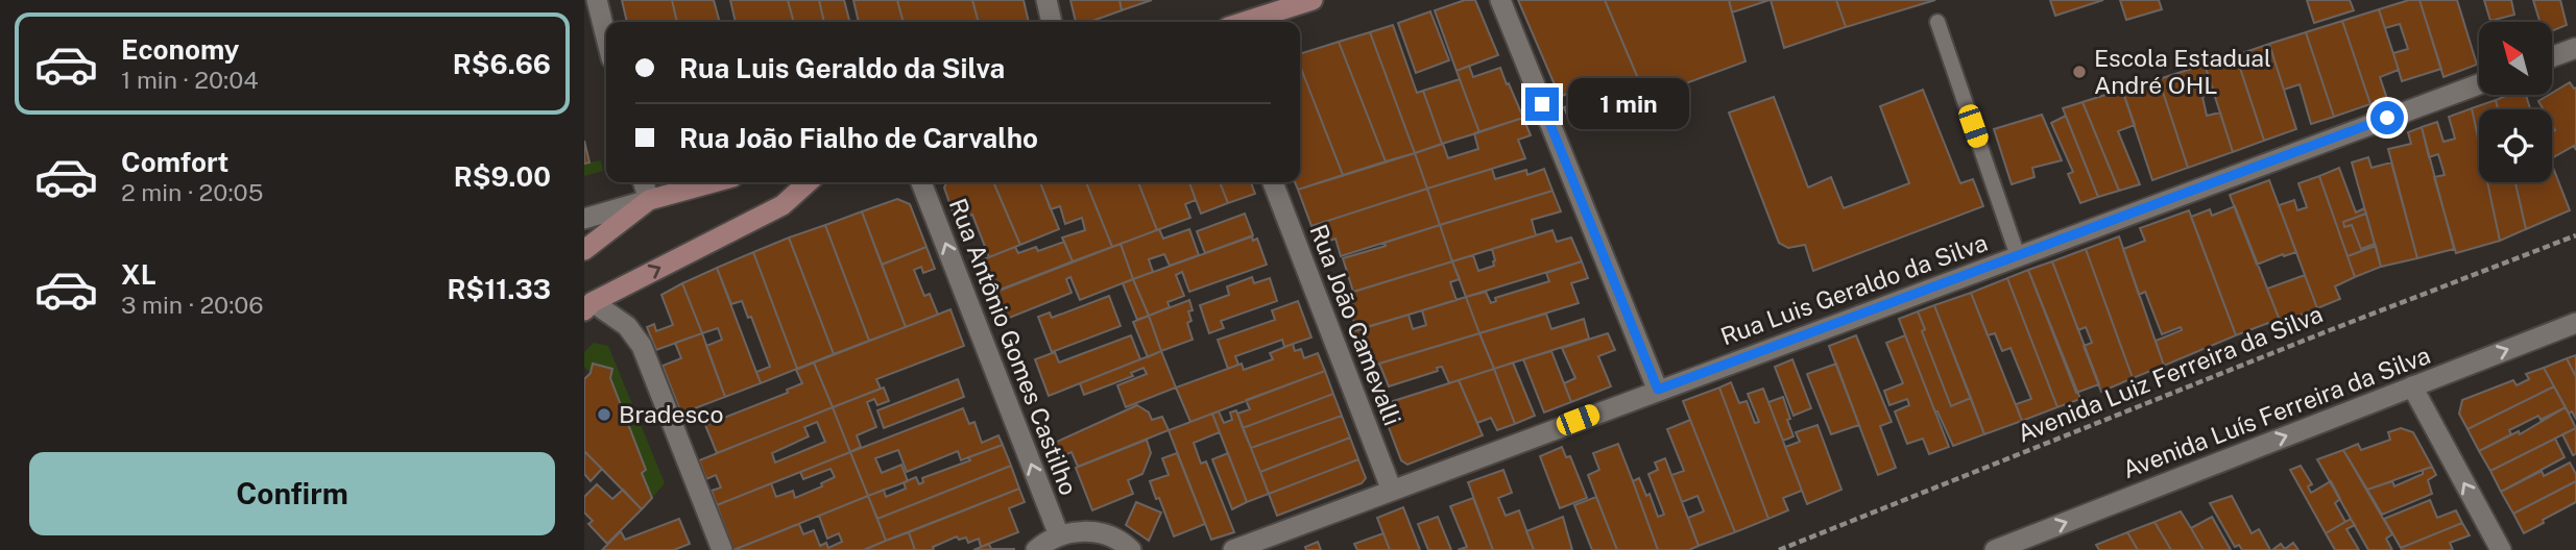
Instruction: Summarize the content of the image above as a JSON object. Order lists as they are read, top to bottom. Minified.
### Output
{"streets":{"street":["Rua Luis Geraldo da Silva","Rua João Camevalli","Rua Antônio Gomes Castilho","Avenida Luís Ferreira da Silva"],"path":["Avenida Luiz Ferreira da Silva"]},"crossings":[["Rua Luis Geraldo da Silva","Rua João Camevalli"]],"one_way":["Rua Antônio Gomes Castilho","Avenida Luís Ferreira da Silva"],"places":["Escola Estadual André OHL","Bradesco"],"north":"top left","page":{"list":[{"name":"Economy","note":"1 min · 20:04","value":"R$6.66"},{"name":"Comfort","note":"2 min · 20:05","value":"R$9.00"},{"name":"XL","note":"3 min · 20:06","value":"R$11.33"}],"banner":["Rua Luis Geraldo da Silva","Rua João Fialho de Carvalho"],"bubble":"1 min","buttons":"Confirm"}}
